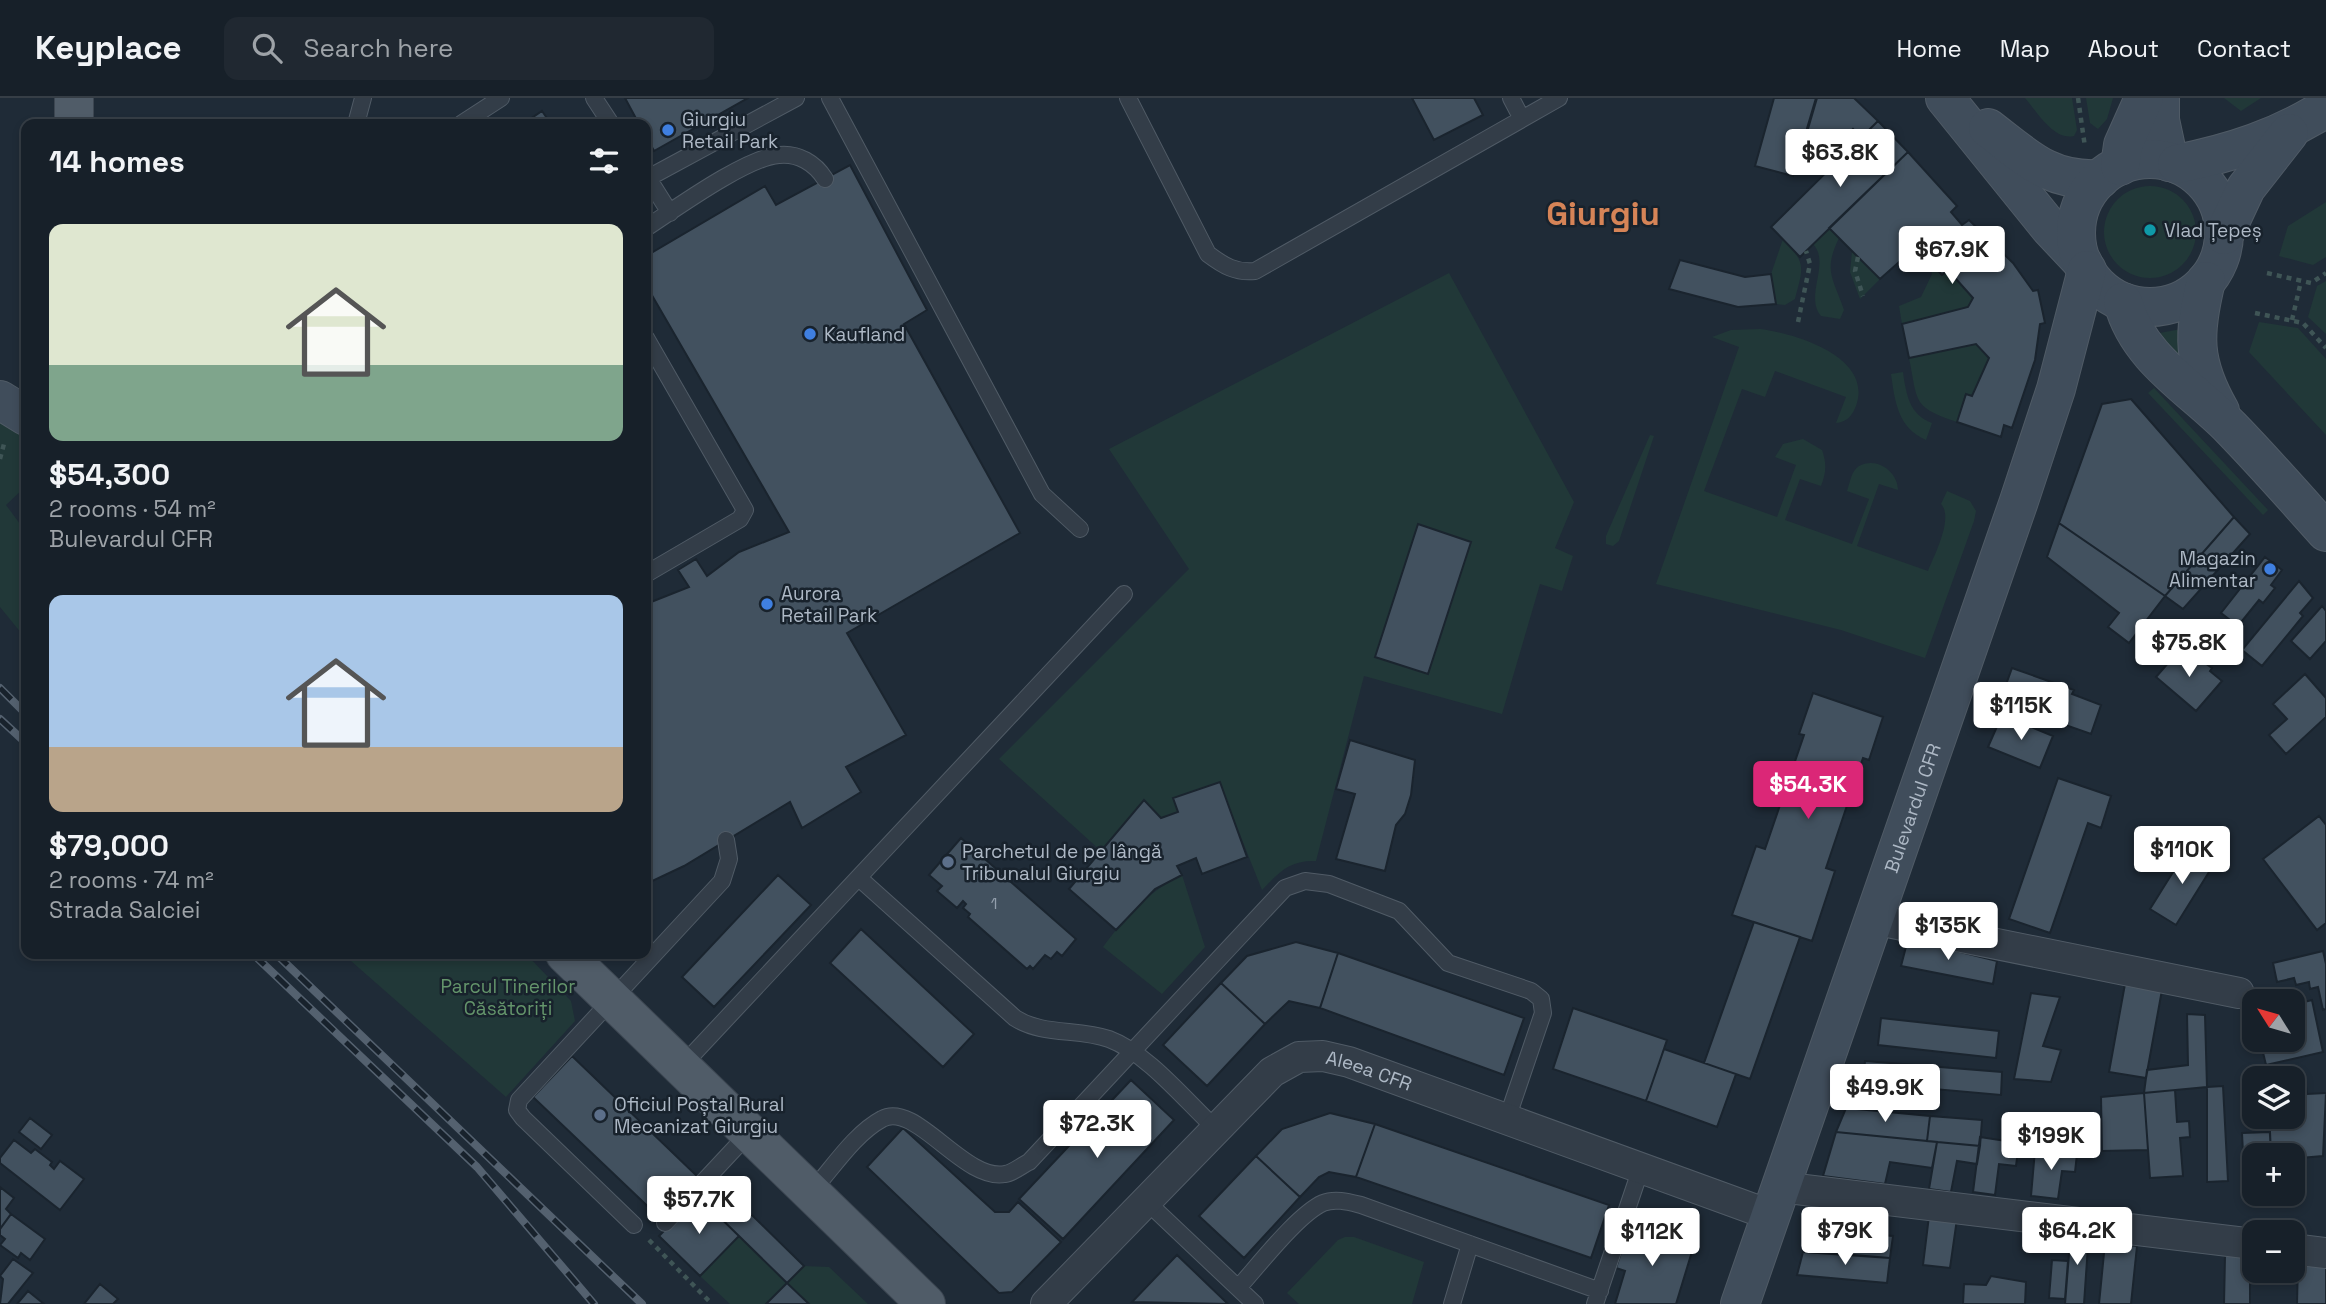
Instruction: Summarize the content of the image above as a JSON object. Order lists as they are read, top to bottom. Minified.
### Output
{"streets":{"main road":["Bulevardul CFR"],"street":["Aleea CFR"]},"crossings":[["Bulevardul CFR","Aleea CFR"]],"districts":["Giurgiu"],"parks":["Parcul Tinerilor Căsătoriți"],"places":["Giurgiu Retail Park","Vlad Țepeș","Kaufland","Magazin Alimentar","Aurora Retail Park","Parchetul de pe lângă Tribunalul Giurgiu","Oficiul Poștal Rural Mecanizat Giurgiu"],"house_numbers":["1"],"north":"top left","page":{"header":"Keyplace","search":"Search here","nav":["Home","Map","About","Contact"],"heading":"14 homes","price":["$63.8K","$67.9K","$75.8K","$115K","$54.3K","$110K","$135K","$49.9K","$72.3K","$199K","$57.7K","$79K","$64.2K","$112K"],"list":[{"name":"$54,300","note":"2 rooms · 54 m² · Bulevardul CFR"},{"name":"$79,000","note":"2 rooms · 74 m² · Strada Salciei"}],"map_buttons":["+","−"]}}
